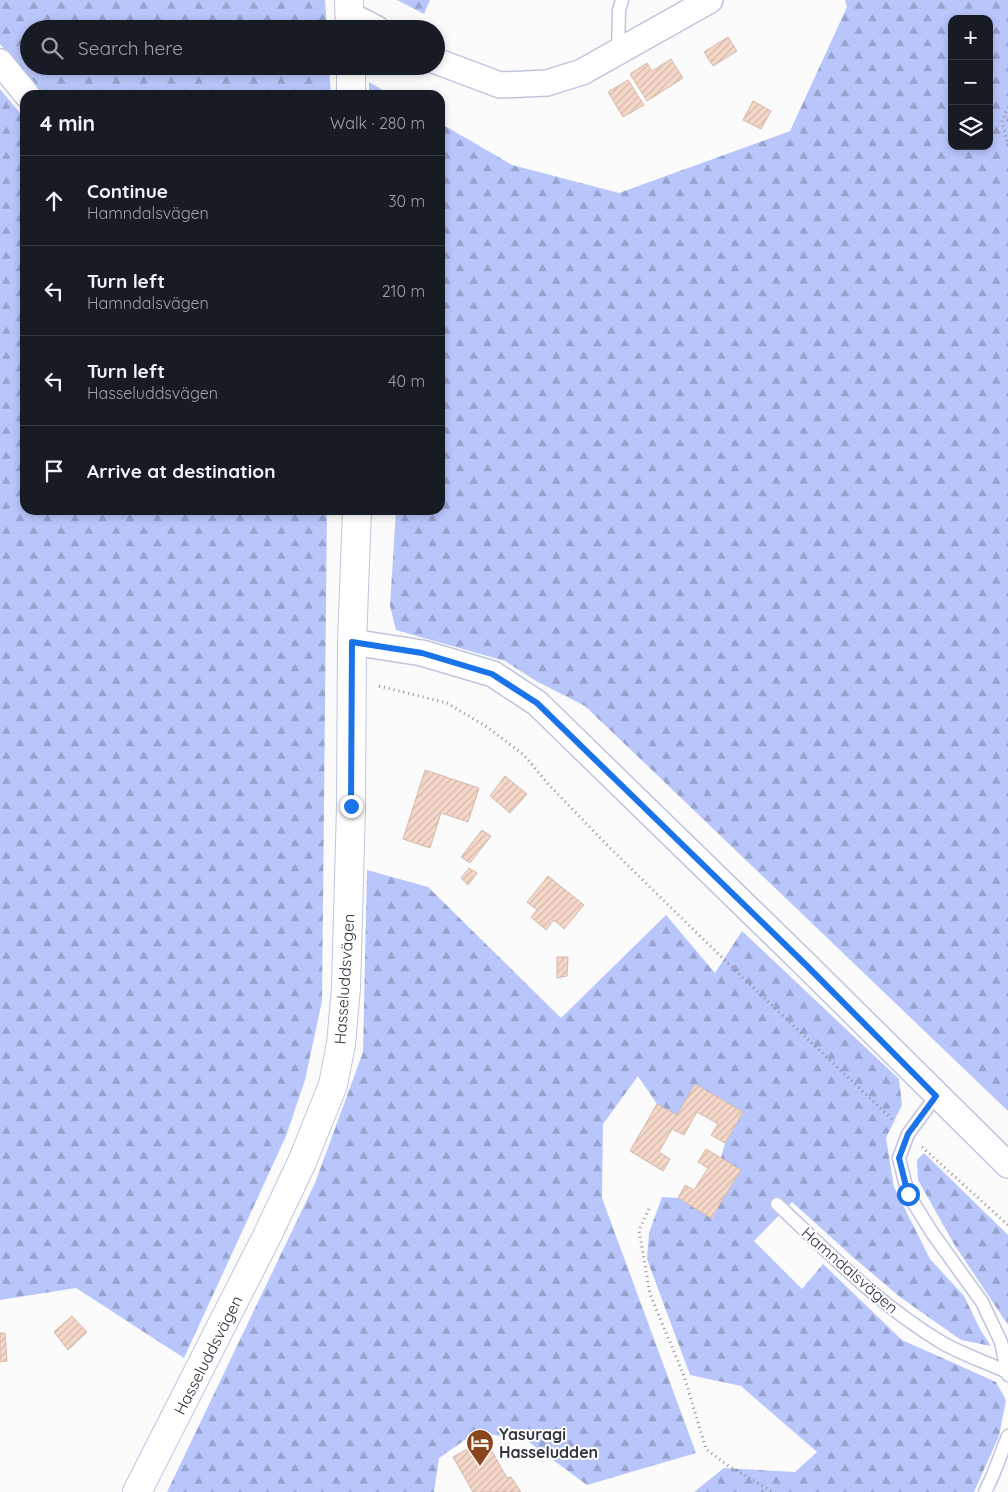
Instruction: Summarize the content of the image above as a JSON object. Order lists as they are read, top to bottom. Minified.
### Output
{"streets":{"street":["Hasseluddsvägen"],"lane":["Hamndalsvägen"]},"places":{"hotel":["Yasuragi Hasseludden"]},"page":{"map_buttons":["+","−"],"search":"Search here","heading":["4 min","Walk · 280 m"],"list":[["Continue","Hamndalsvägen","30 m"],["Turn left","Hamndalsvägen","210 m"],["Turn left","Hasseluddsvägen","40 m"],"Arrive at destination"]}}
